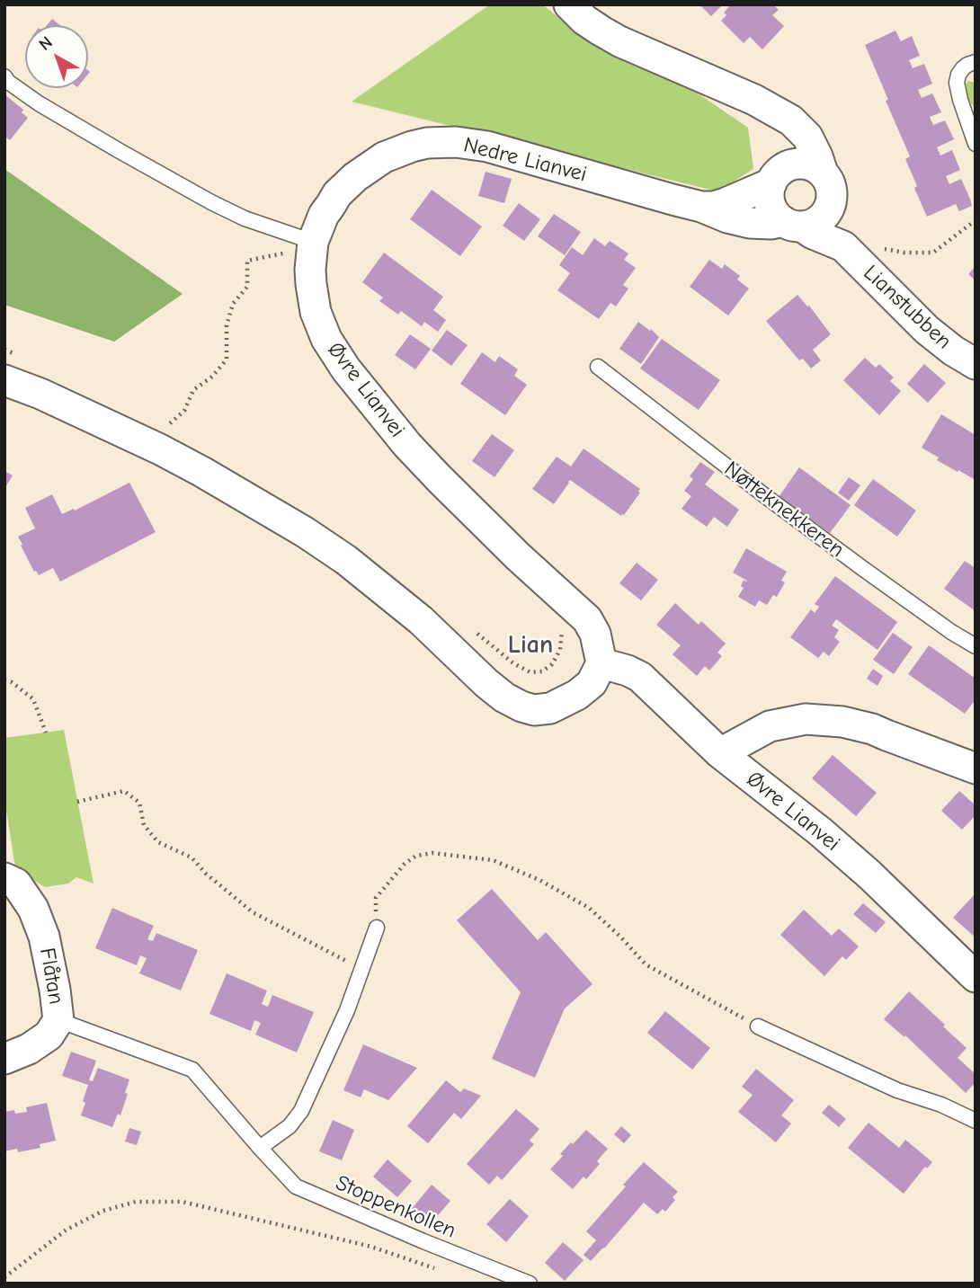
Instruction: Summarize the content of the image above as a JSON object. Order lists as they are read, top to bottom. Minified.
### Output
{"streets":{"street":["Nedre Lianvei","Lianstubben","Øvre Lianvei","Flåtan"],"lane":["Nøtteknekkeren","Stoppenkollen"]},"crossings":[["Nedre Lianvei","Lianstubben"],["Nedre Lianvei","Øvre Lianvei"],["Flåtan","Stoppenkollen"]],"districts":["Lian"],"north":"top left"}
